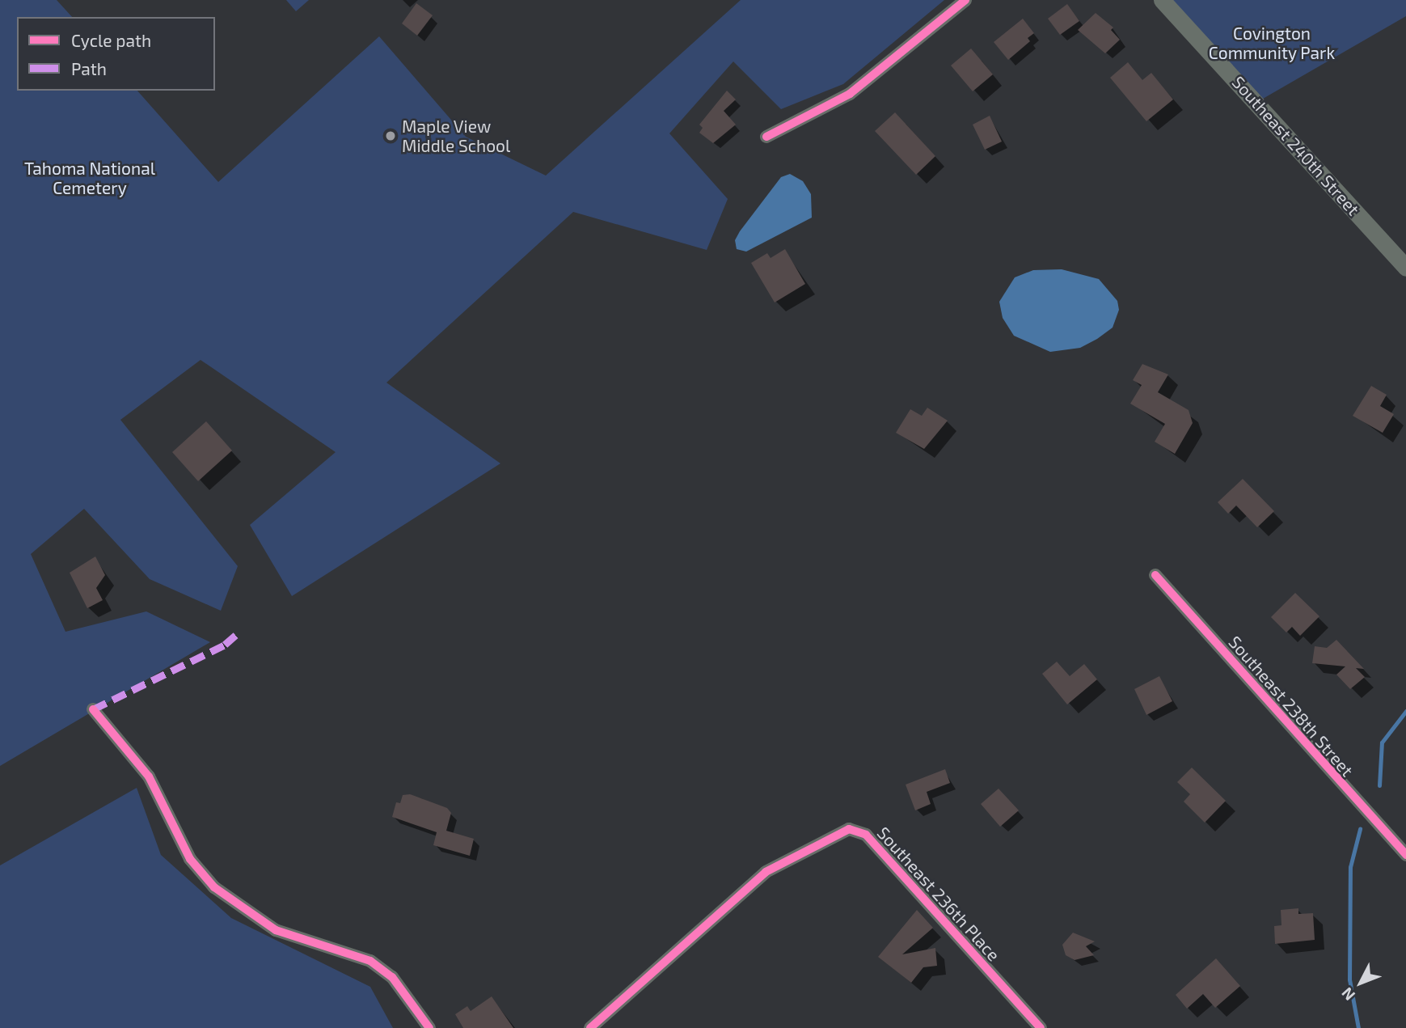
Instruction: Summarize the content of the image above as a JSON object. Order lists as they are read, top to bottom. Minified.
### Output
{"streets":{"main road":["Southeast 240th Street"],"street":["Southeast 238th Street","Southeast 236th Place"]},"parks":["Covington Community Park","Tahoma National Cemetery"],"places":["Maple View Middle School"],"legend":["Cycle path","Path"],"north":"bottom left"}
